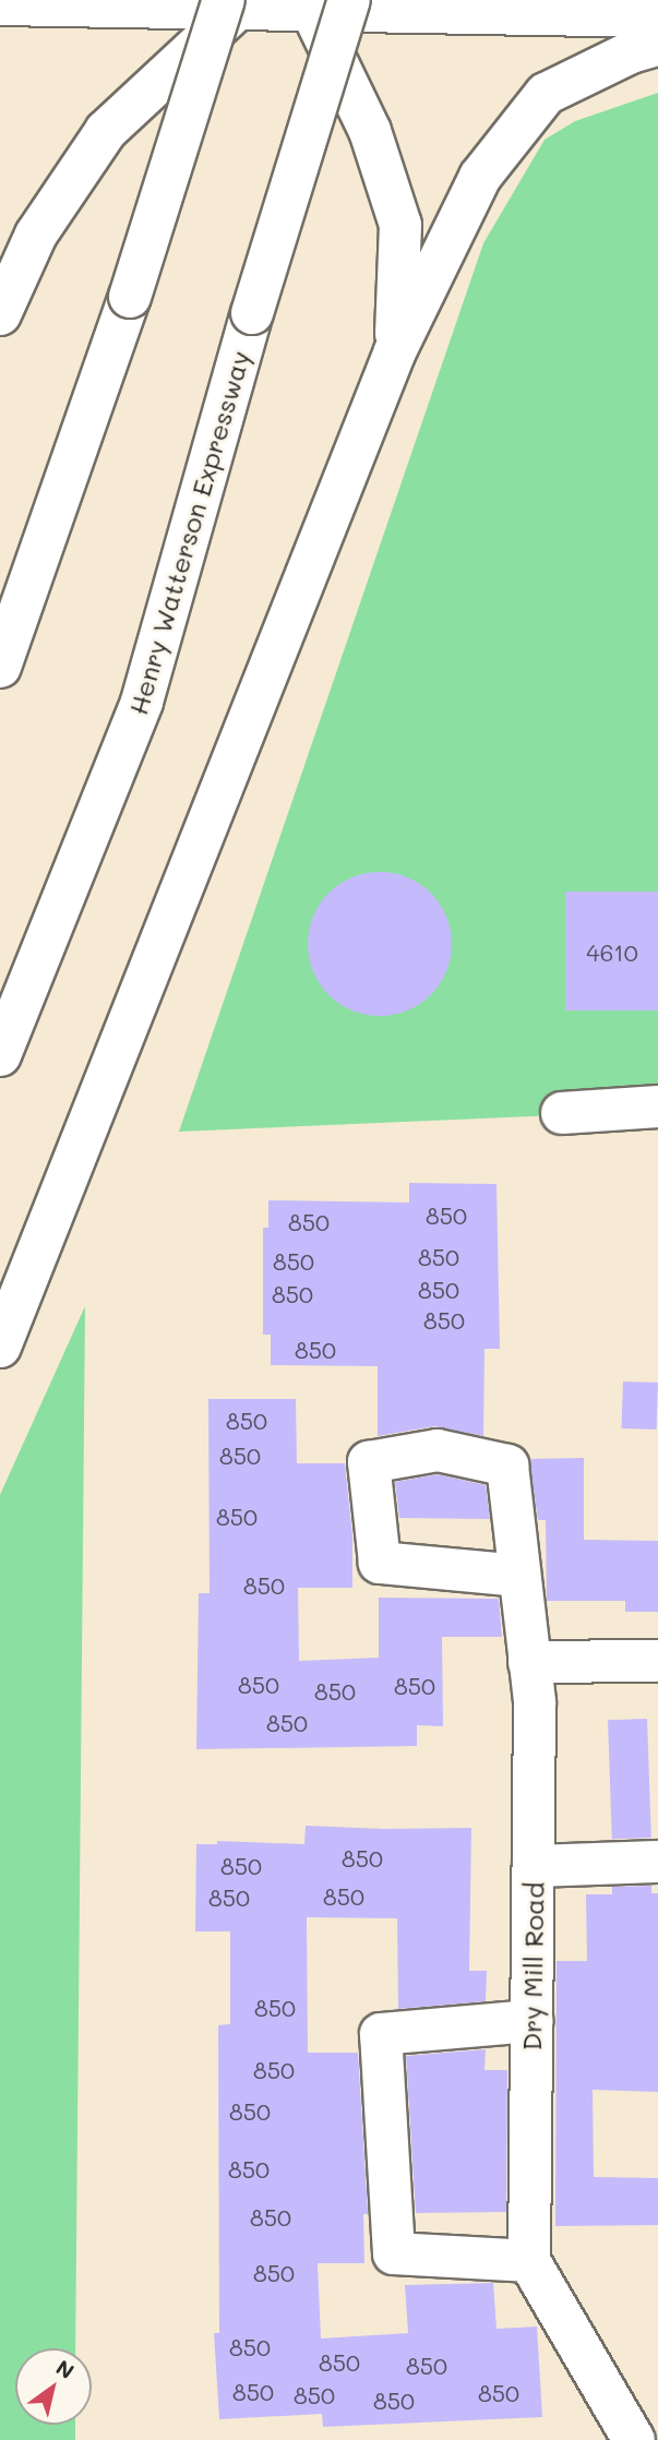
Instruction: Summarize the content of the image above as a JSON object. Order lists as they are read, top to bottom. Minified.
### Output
{"streets":{"main road":["Henry Watterson Expressway","Dry Mill Road"]},"house_numbers":["4610","850","850","850","850","850","850","850","850","850","850","850","850","850","850","850","850","850","850","850","850","850","850","850","850","850","850","850","850","850","850","850","850","850"],"north":"top right"}
